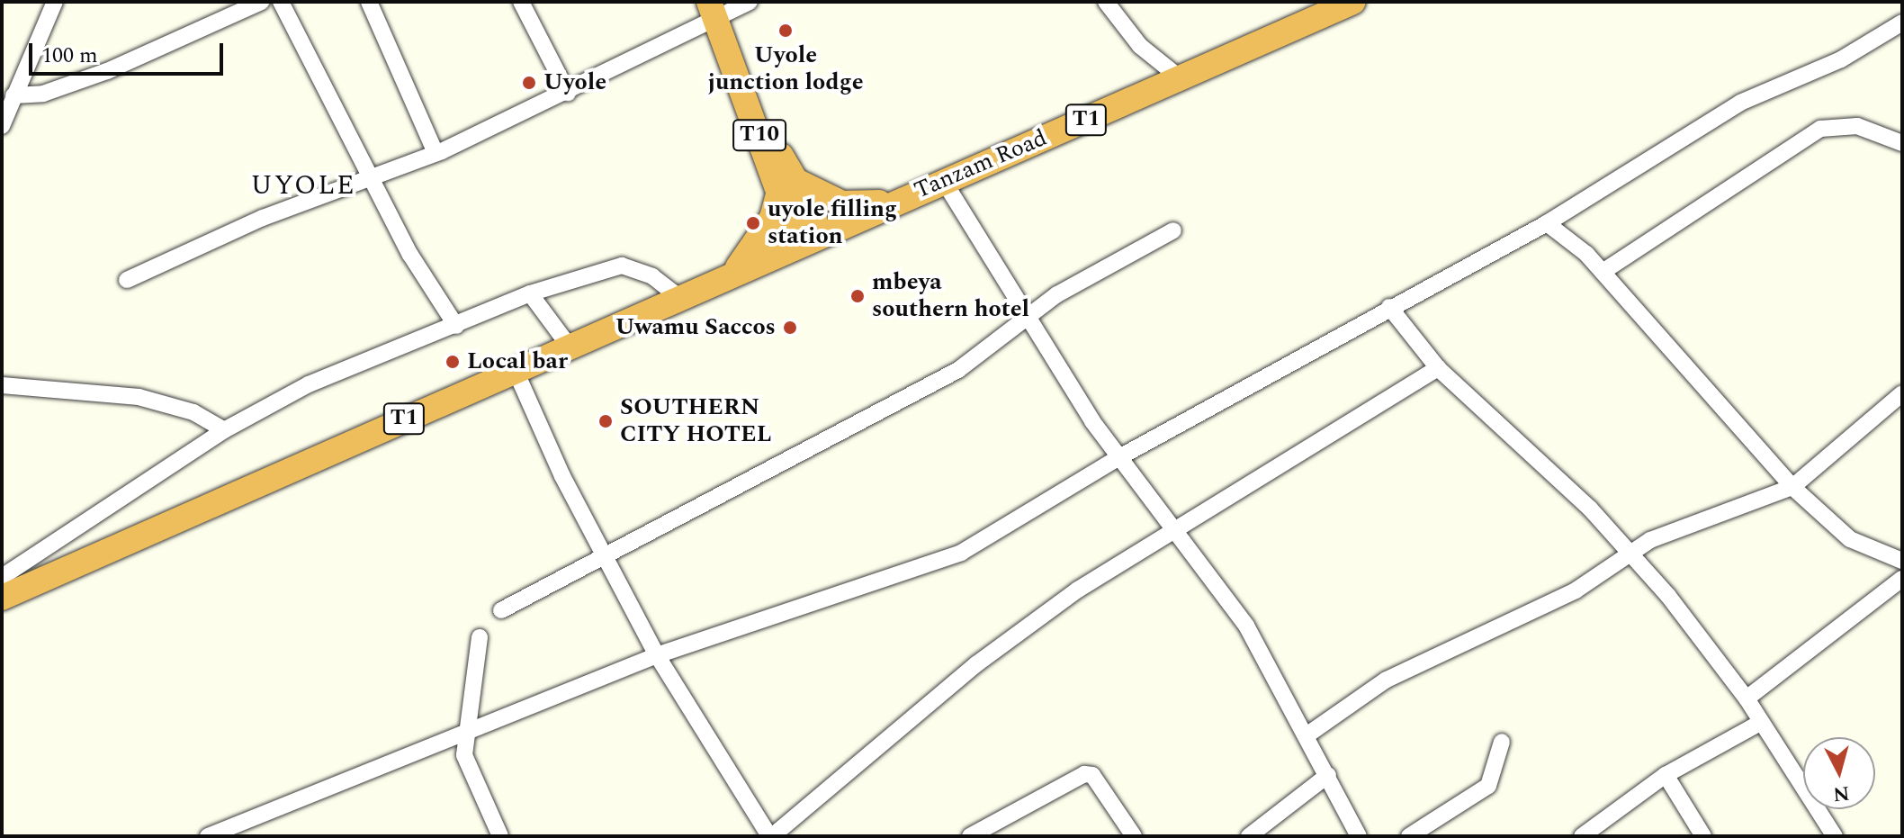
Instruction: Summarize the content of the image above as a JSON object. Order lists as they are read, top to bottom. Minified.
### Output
{"streets":{"highway":["T1","T10","Tanzam Road"]},"crossings":[["T1","T10"],["T1","Tanzam Road"],["T10","Tanzam Road"]],"districts":["UYOLE"],"places":["Uyole junction lodge","Uyole","uyole filling station","mbeya southern hotel","Uwamu Saccos","Local bar","SOUTHERN CITY HOTEL"],"scale_bar":"100 m","north":"bottom"}
